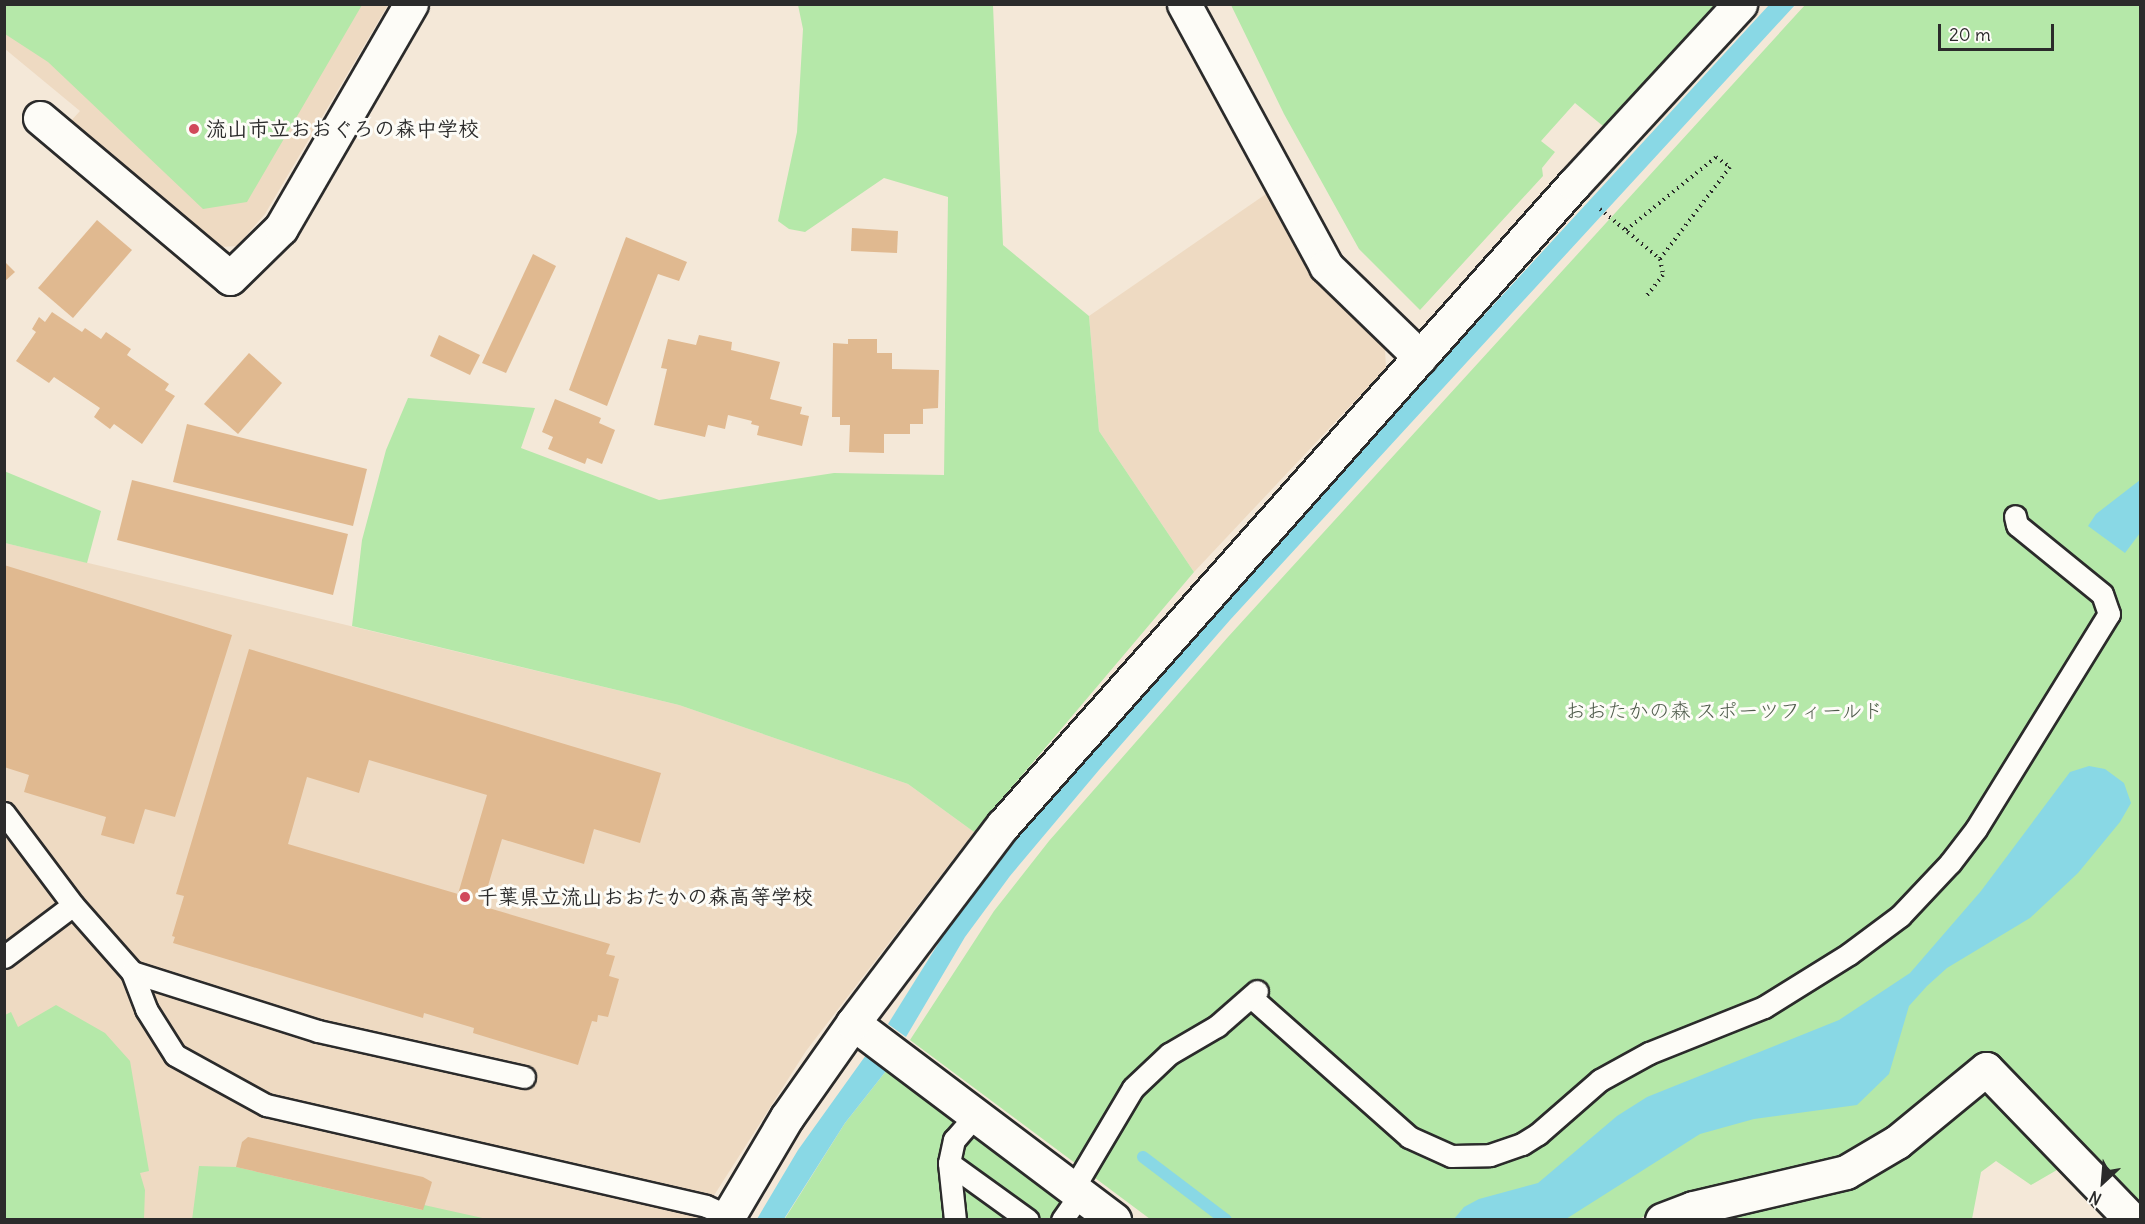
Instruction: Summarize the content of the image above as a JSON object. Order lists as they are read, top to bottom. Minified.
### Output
{"parks":["おおたかの森 スポーツフィールド"],"places":["流山市立おおぐろの森中学校","千葉県立流山おおたかの森高等学校"],"scale_bar":"20 m","north":"bottom left"}
